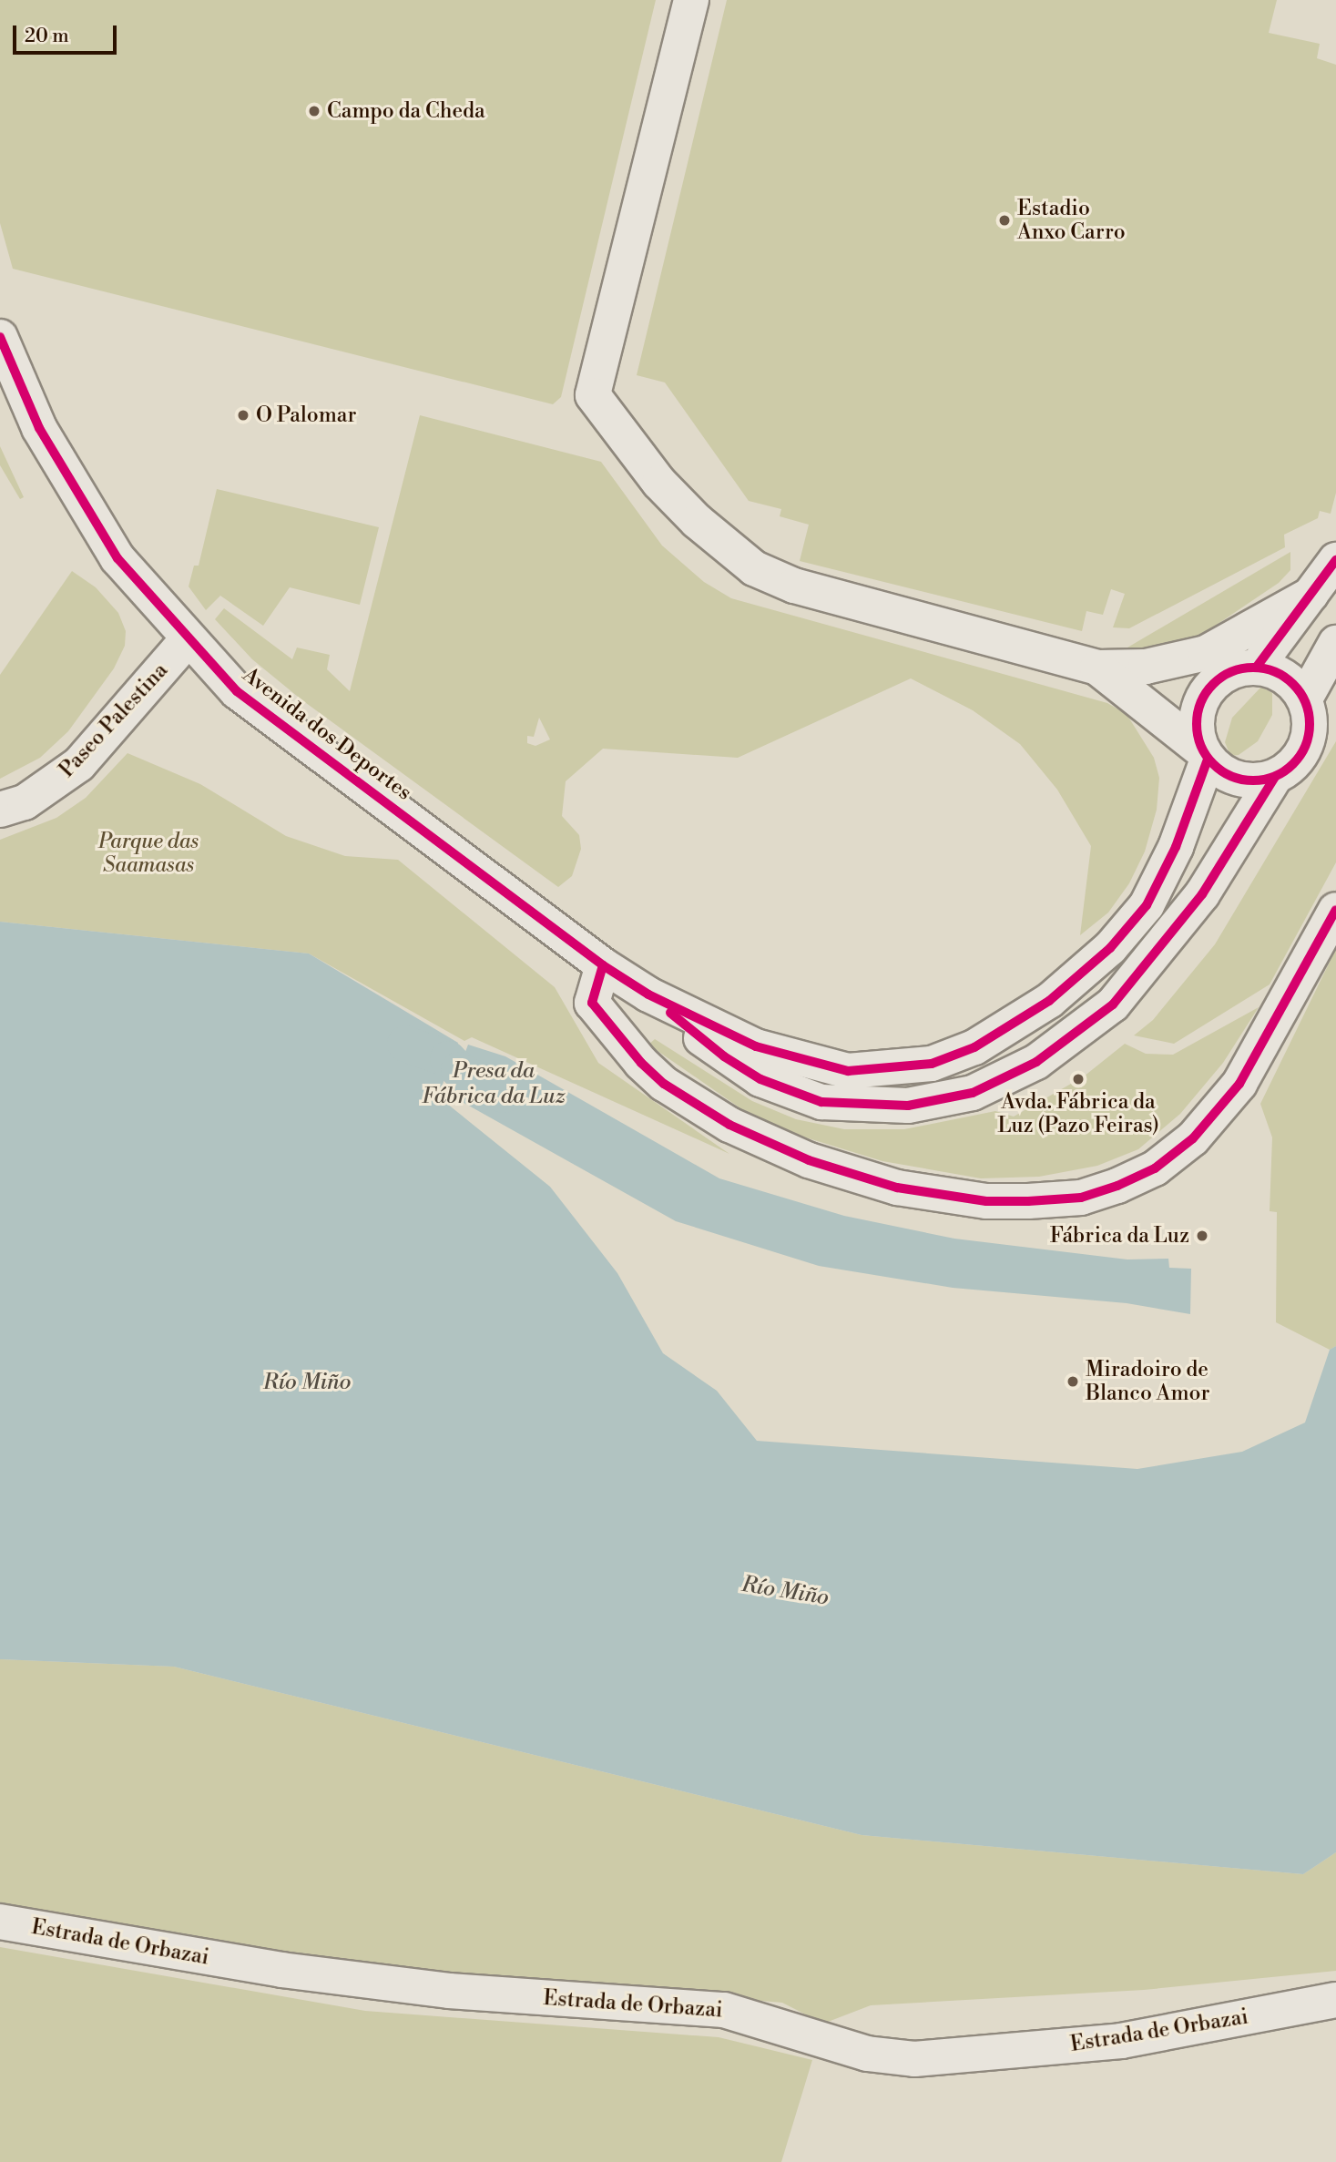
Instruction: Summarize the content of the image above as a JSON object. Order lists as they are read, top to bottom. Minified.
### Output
{"streets":{"street":["Paseo Palestina","Avenida dos Deportes","Estrada de Orbazai"]},"crossings":[["Paseo Palestina","Avenida dos Deportes"]],"water":["Presa da Fábrica da Luz","Río Miño"],"parks":["Parque das Saamasas"],"places":["Campo da Cheda","Estadio Anxo Carro","O Palomar","Avda. Fábrica da Luz (Pazo Feiras)","Fábrica da Luz","Miradoiro de Blanco Amor"],"scale_bar":"20 m"}
